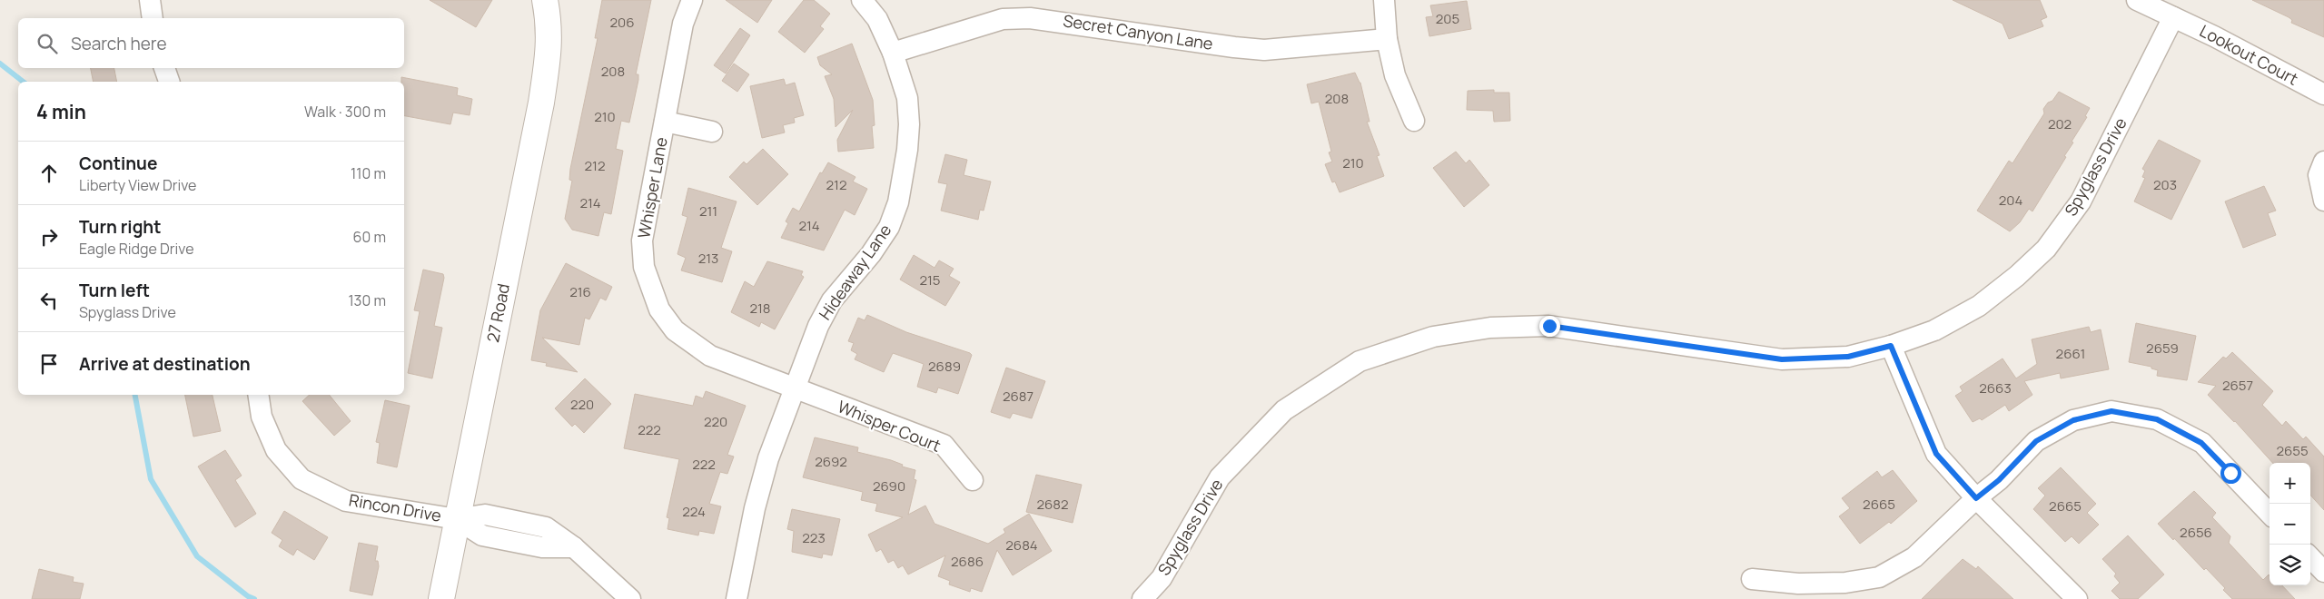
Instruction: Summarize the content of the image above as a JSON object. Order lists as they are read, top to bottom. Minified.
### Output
{"streets":{"street":["Secret Canyon Lane","Lookout Court","Spyglass Drive","Whisper Lane","Hideaway Lane","27 Road","Whisper Court","Rincon Drive"]},"crossings":[["Secret Canyon Lane","Hideaway Lane"],["Lookout Court","Spyglass Drive"],["Whisper Lane","Hideaway Lane"],["Whisper Lane","Whisper Court"],["Hideaway Lane","Whisper Court"],["27 Road","Rincon Drive"]],"house_numbers":["205","206","208","208","210","202","210","212","212","203","204","214","211","214","213","215","216","218","2659","2661","2689","2657","2663","2687","220","220","222","2655","2692","222","2690","2682","2665","2665","224","2656","223","2684","2686"],"page":{"search":"Search here","heading":["4 min","Walk · 300 m"],"list":[["Continue","Liberty View Drive","110 m"],["Turn right","Eagle Ridge Drive","60 m"],["Turn left","Spyglass Drive","130 m"],"Arrive at destination"],"map_buttons":["+","−"]}}
